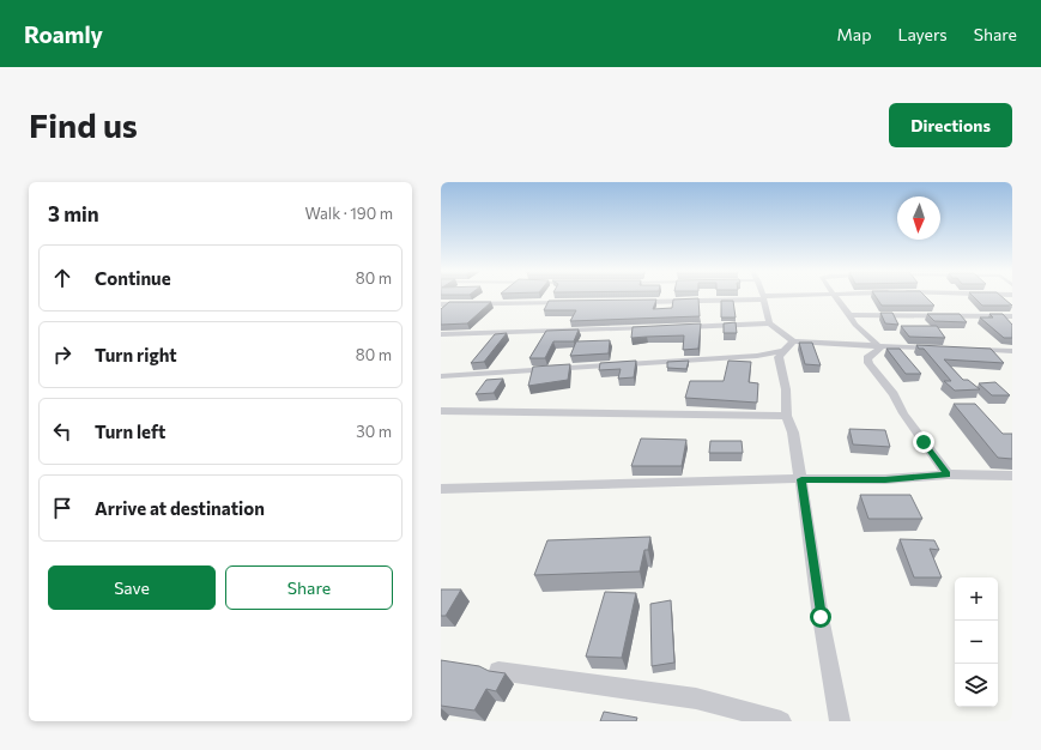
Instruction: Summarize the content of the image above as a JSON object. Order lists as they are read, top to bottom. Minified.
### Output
{"north":"bottom","page":{"header":"Roamly","nav":["Map","Layers","Share"],"buttons":["Directions",["Save","Share"]],"title":"Find us","heading":["3 min","Walk · 190 m"],"list":[["Continue","80 m"],["Turn right","80 m"],["Turn left","30 m"],"Arrive at destination"],"map_buttons":["+","−"]}}
